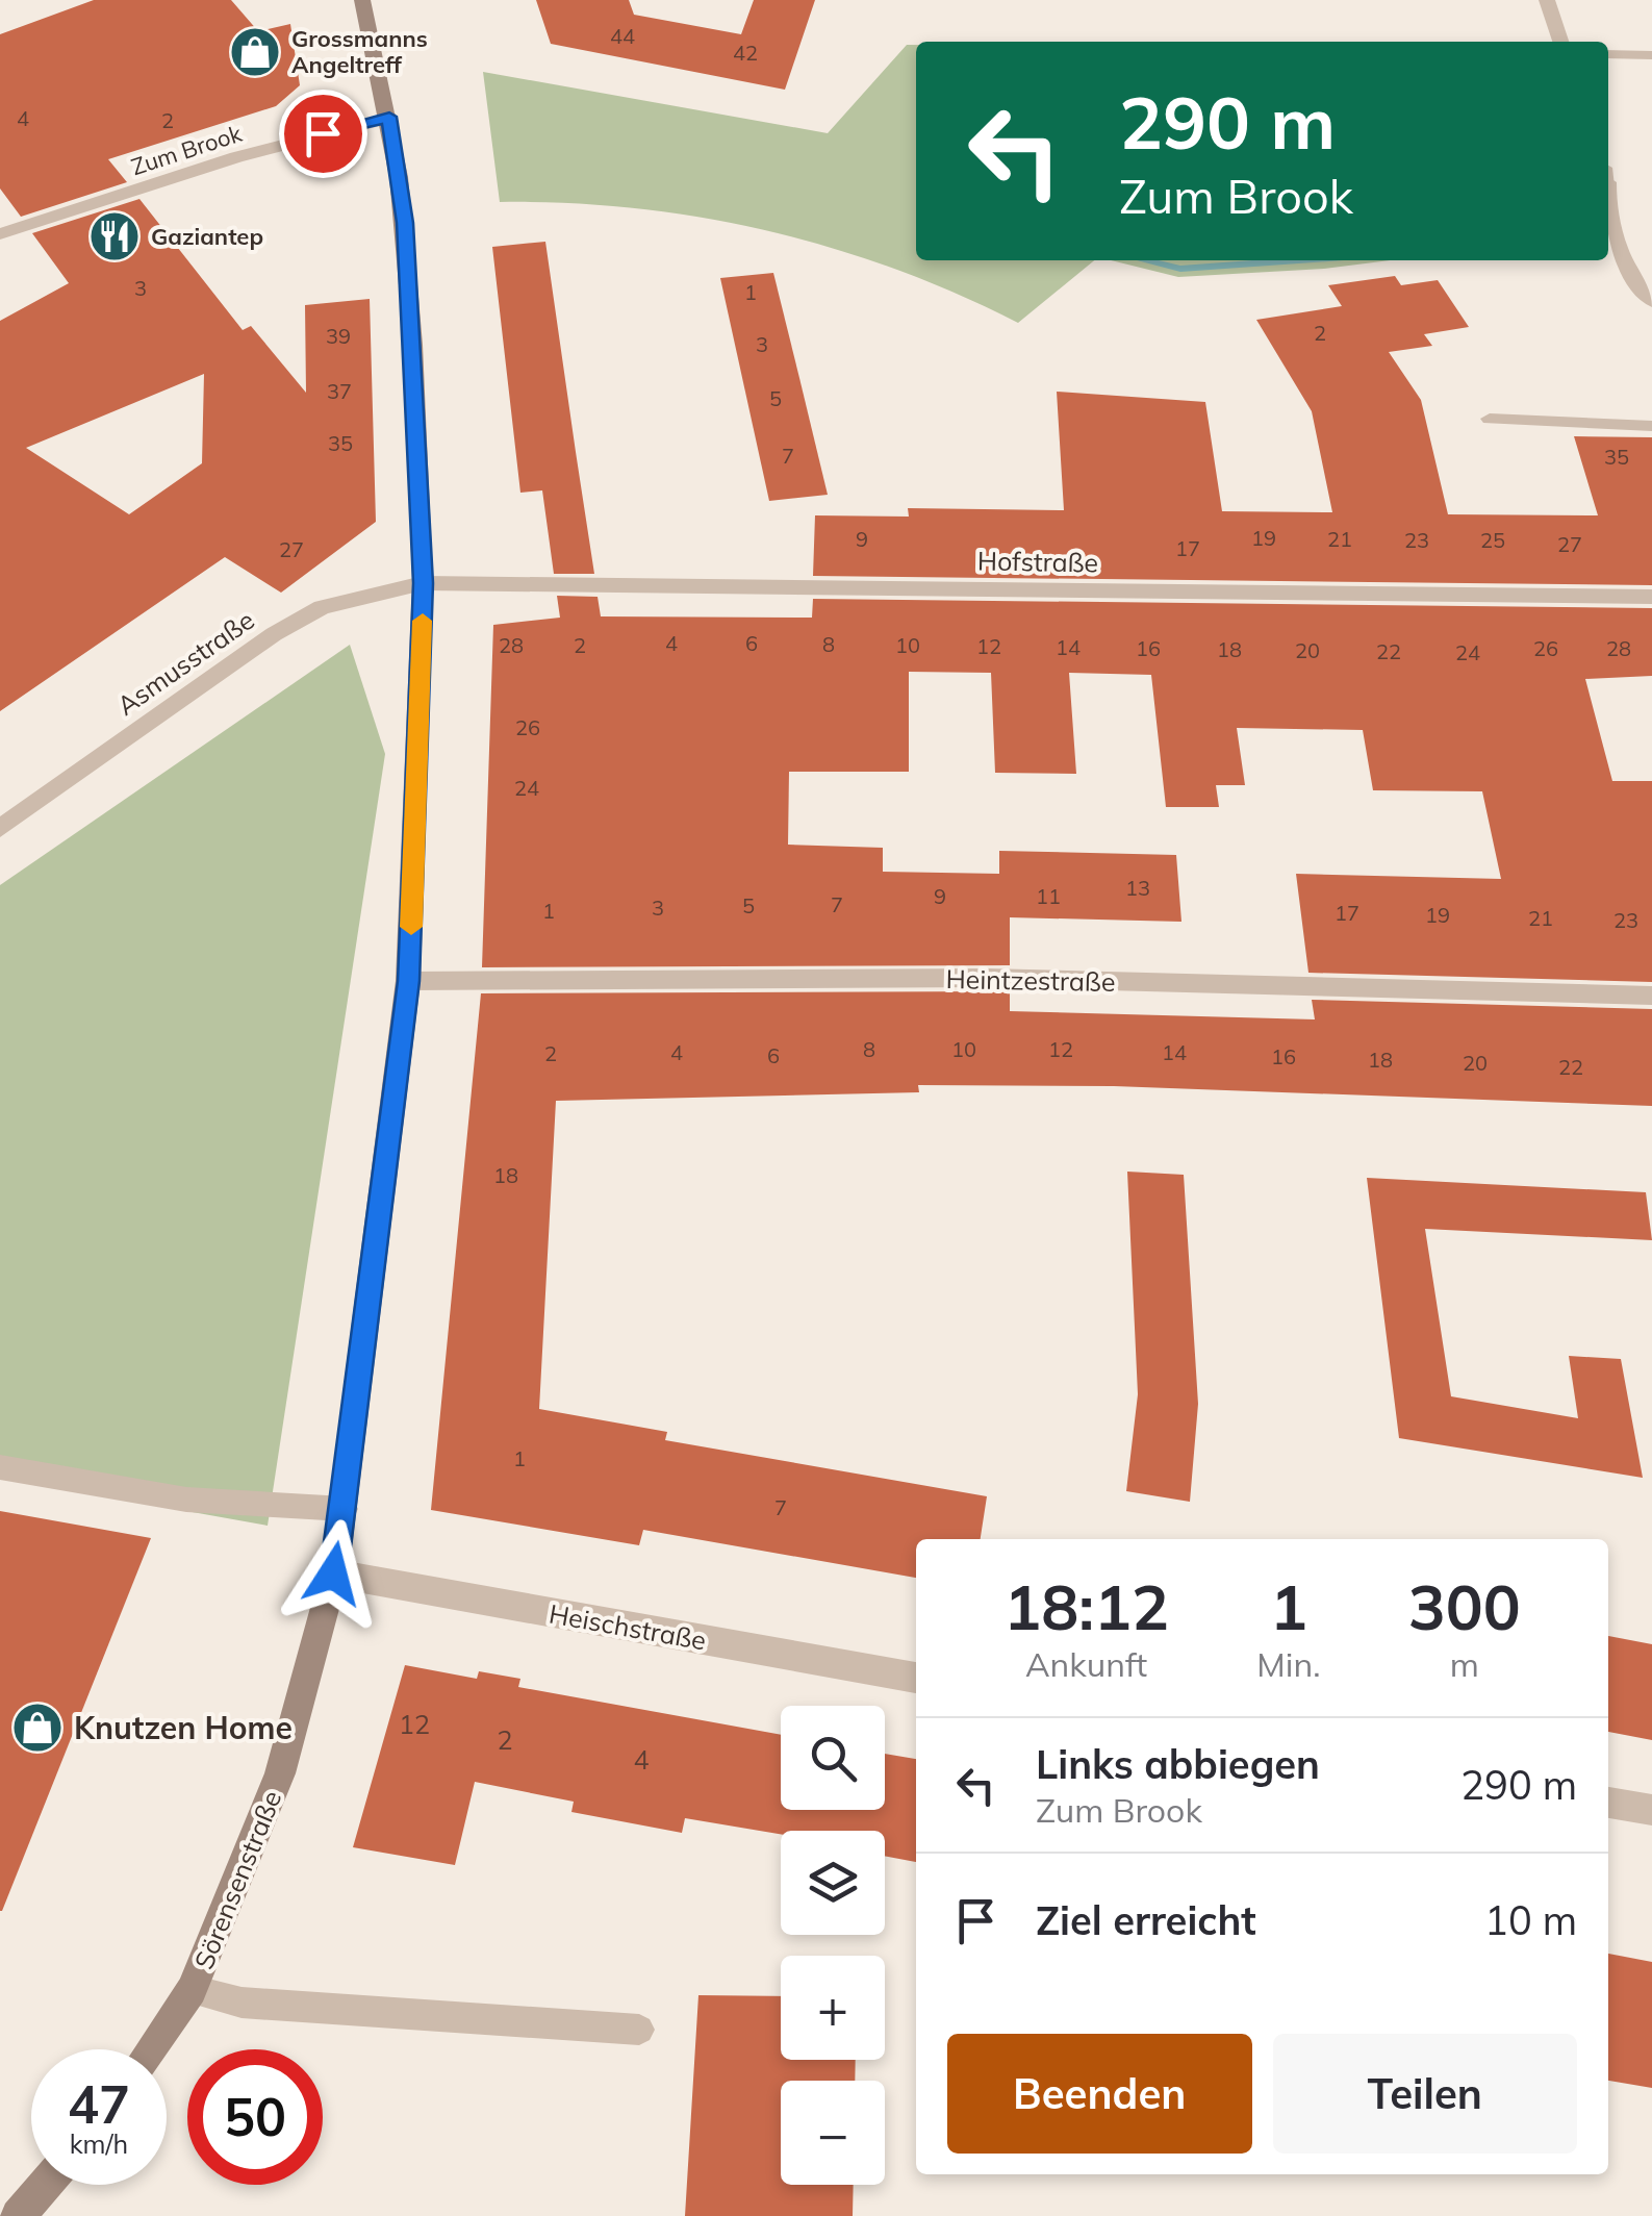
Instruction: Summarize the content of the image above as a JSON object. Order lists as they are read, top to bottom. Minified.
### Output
{"streets":{"main road":["Sörensenstraße"],"street":["Zum Brook","Hofstraße","Asmusstraße","Heintzestraße","Heischstraße"]},"crossings":[["Zum Brook","Sörensenstraße"],["Hofstraße","Asmusstraße"],["Hofstraße","Sörensenstraße"],["Asmusstraße","Sörensenstraße"],["Heintzestraße","Sörensenstraße"],["Heischstraße","Sörensenstraße"]],"places":{"shop":["Grossmanns Angeltreff","Knutzen Home"],"restaurant":["Gaziantep"]},"house_numbers":["44","42","4","2","3","1","2","39","3","37","5","35","7","35","19","9","21","23","25","27","17","27","4","6","8","28","2","10","12","14","16","26","28","18","20","22","24","26","24","13","9","11","7","5","3","1","17","19","21","23","8","10","12","4","14","2","6","16","18","20","22","18","1","7","12","2","4"],"page":{"turn":["290 m","Zum Brook"],"eta":["18:12","Ankunft","1","Min.","300","m"],"map_buttons":["+","−"],"list":[{"name":"Links abbiegen","note":"Zum Brook","value":"290 m"},{"name":"Ziel erreicht","value":"10 m"}],"buttons":["Beenden","Teilen"],"speed":"47 km/h","limit":"50"}}
